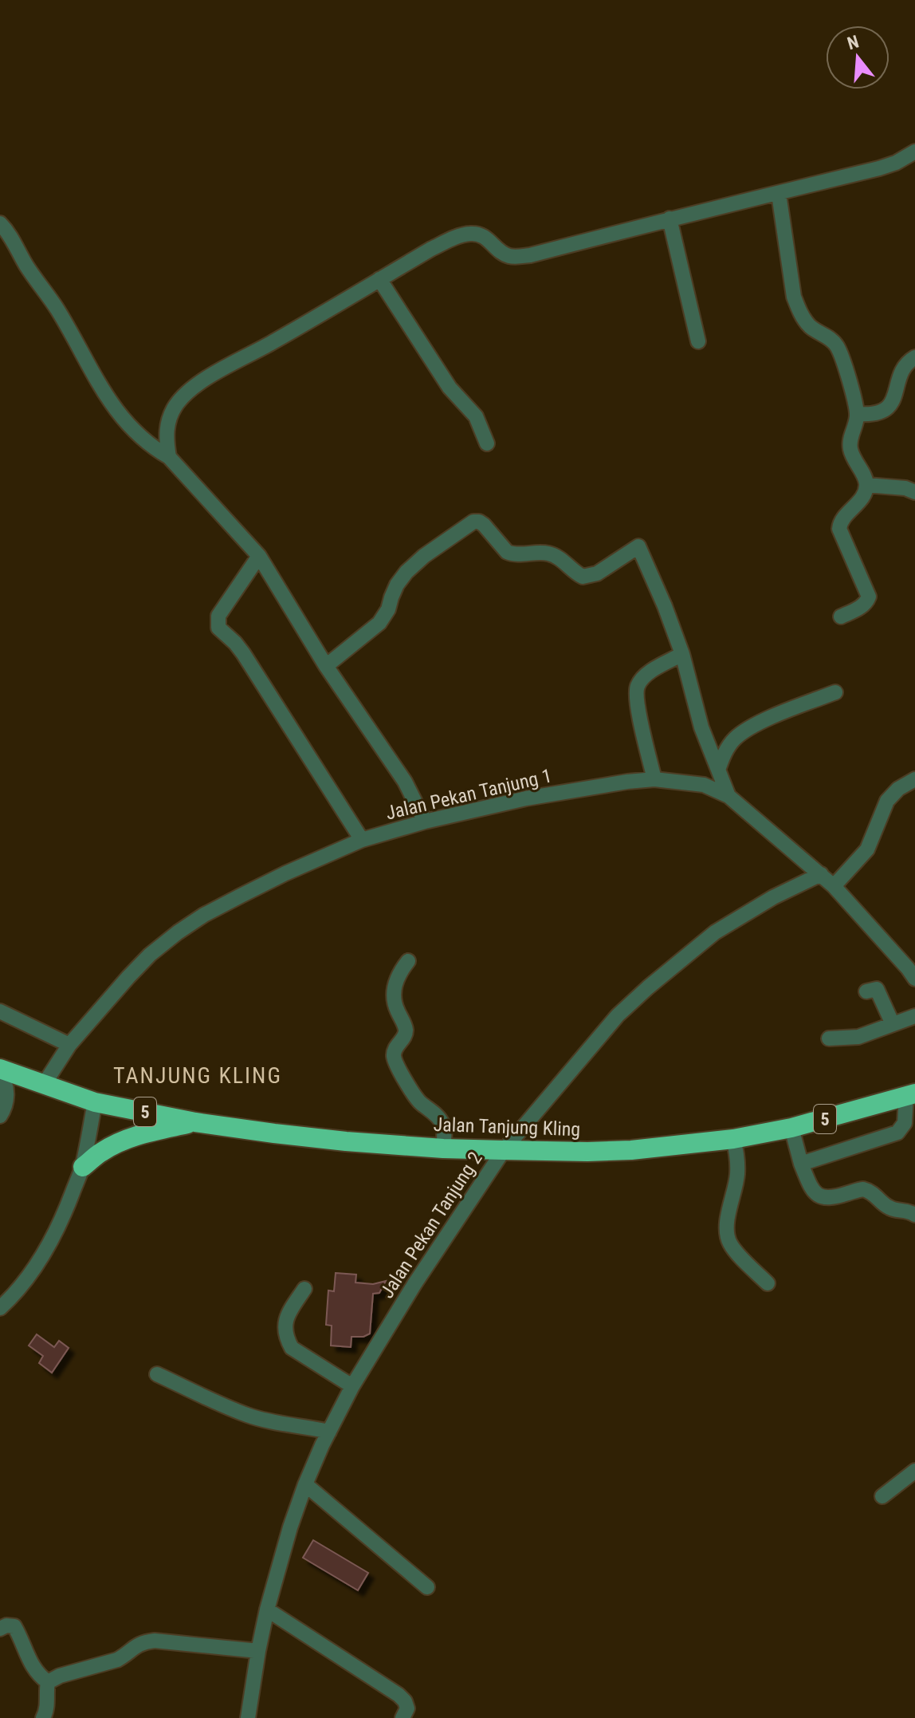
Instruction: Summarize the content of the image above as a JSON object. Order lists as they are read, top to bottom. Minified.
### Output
{"streets":{"highway":["5","Jalan Tanjung Kling"],"street":["Jalan Pekan Tanjung 1","Jalan Pekan Tanjung 2"]},"crossings":[["Jalan Pekan Tanjung 1","Jalan Tanjung Kling"],["Jalan Pekan Tanjung 1","Jalan Pekan Tanjung 2"],["Jalan Tanjung Kling","Jalan Pekan Tanjung 2"]],"districts":["TANJUNG KLING"],"north":"top"}
